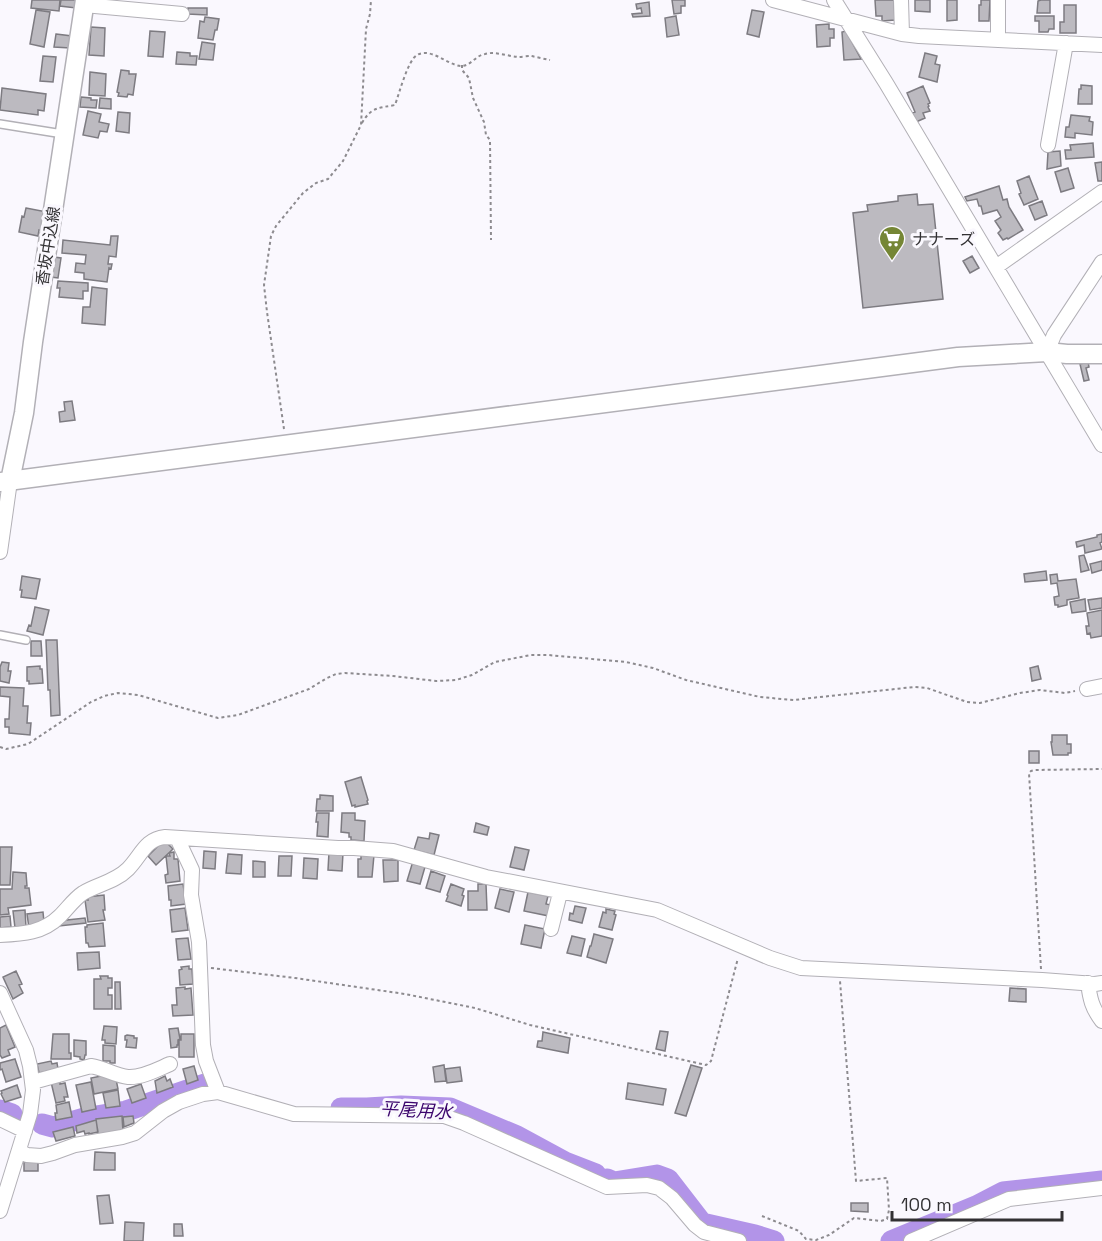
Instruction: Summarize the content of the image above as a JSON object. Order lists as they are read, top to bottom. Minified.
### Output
{"streets":{"street":["香坂中込線"]},"water":["平尾用水"],"places":{"supermarket":["ナナーズ"]},"scale_bar":"100 m"}
